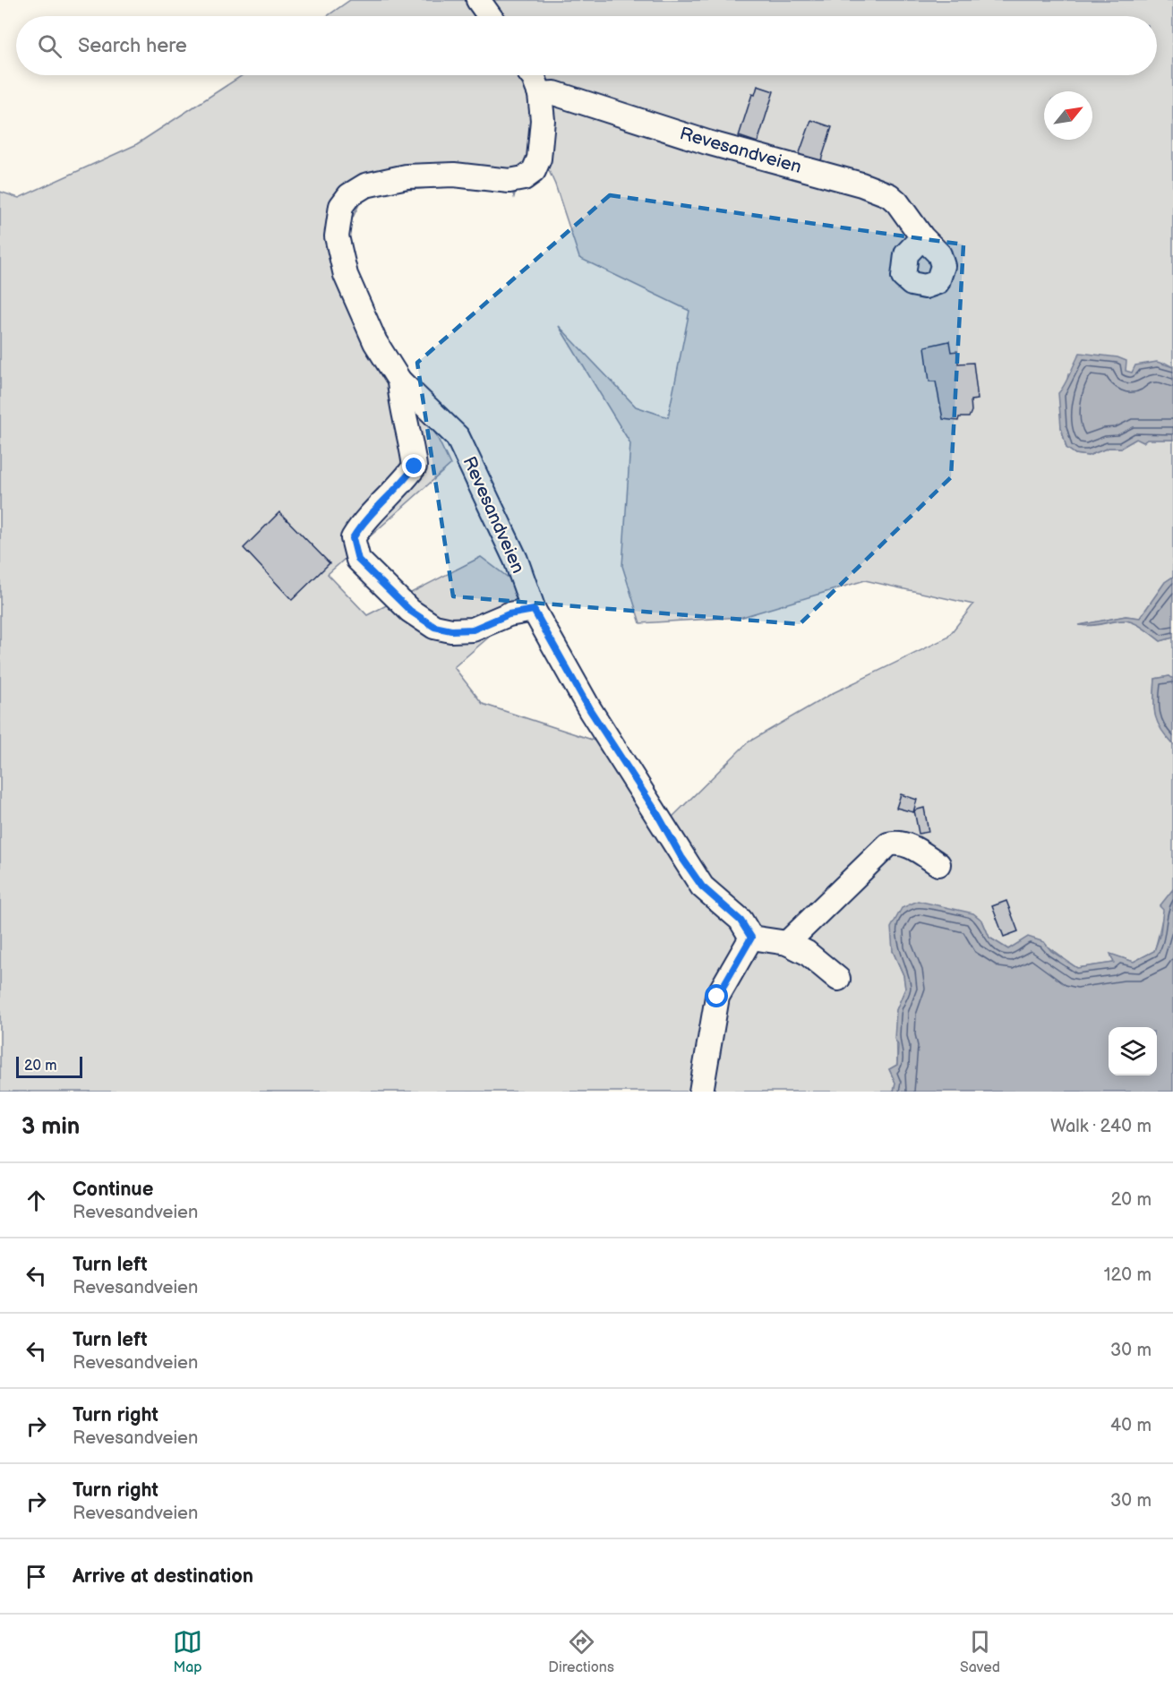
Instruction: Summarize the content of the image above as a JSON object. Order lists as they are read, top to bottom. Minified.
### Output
{"streets":{"street":["Revesandveien"]},"scale_bar":"20 m","north":"top right","page":{"search":"Search here","scale":"20 m","heading":["3 min","Walk · 240 m"],"list":[["Continue","Revesandveien","20 m"],["Turn left","Revesandveien","120 m"],["Turn left","Revesandveien","30 m"],["Turn right","Revesandveien","40 m"],["Turn right","Revesandveien","30 m"],"Arrive at destination"],"nav":["Map","Directions","Saved"]}}
